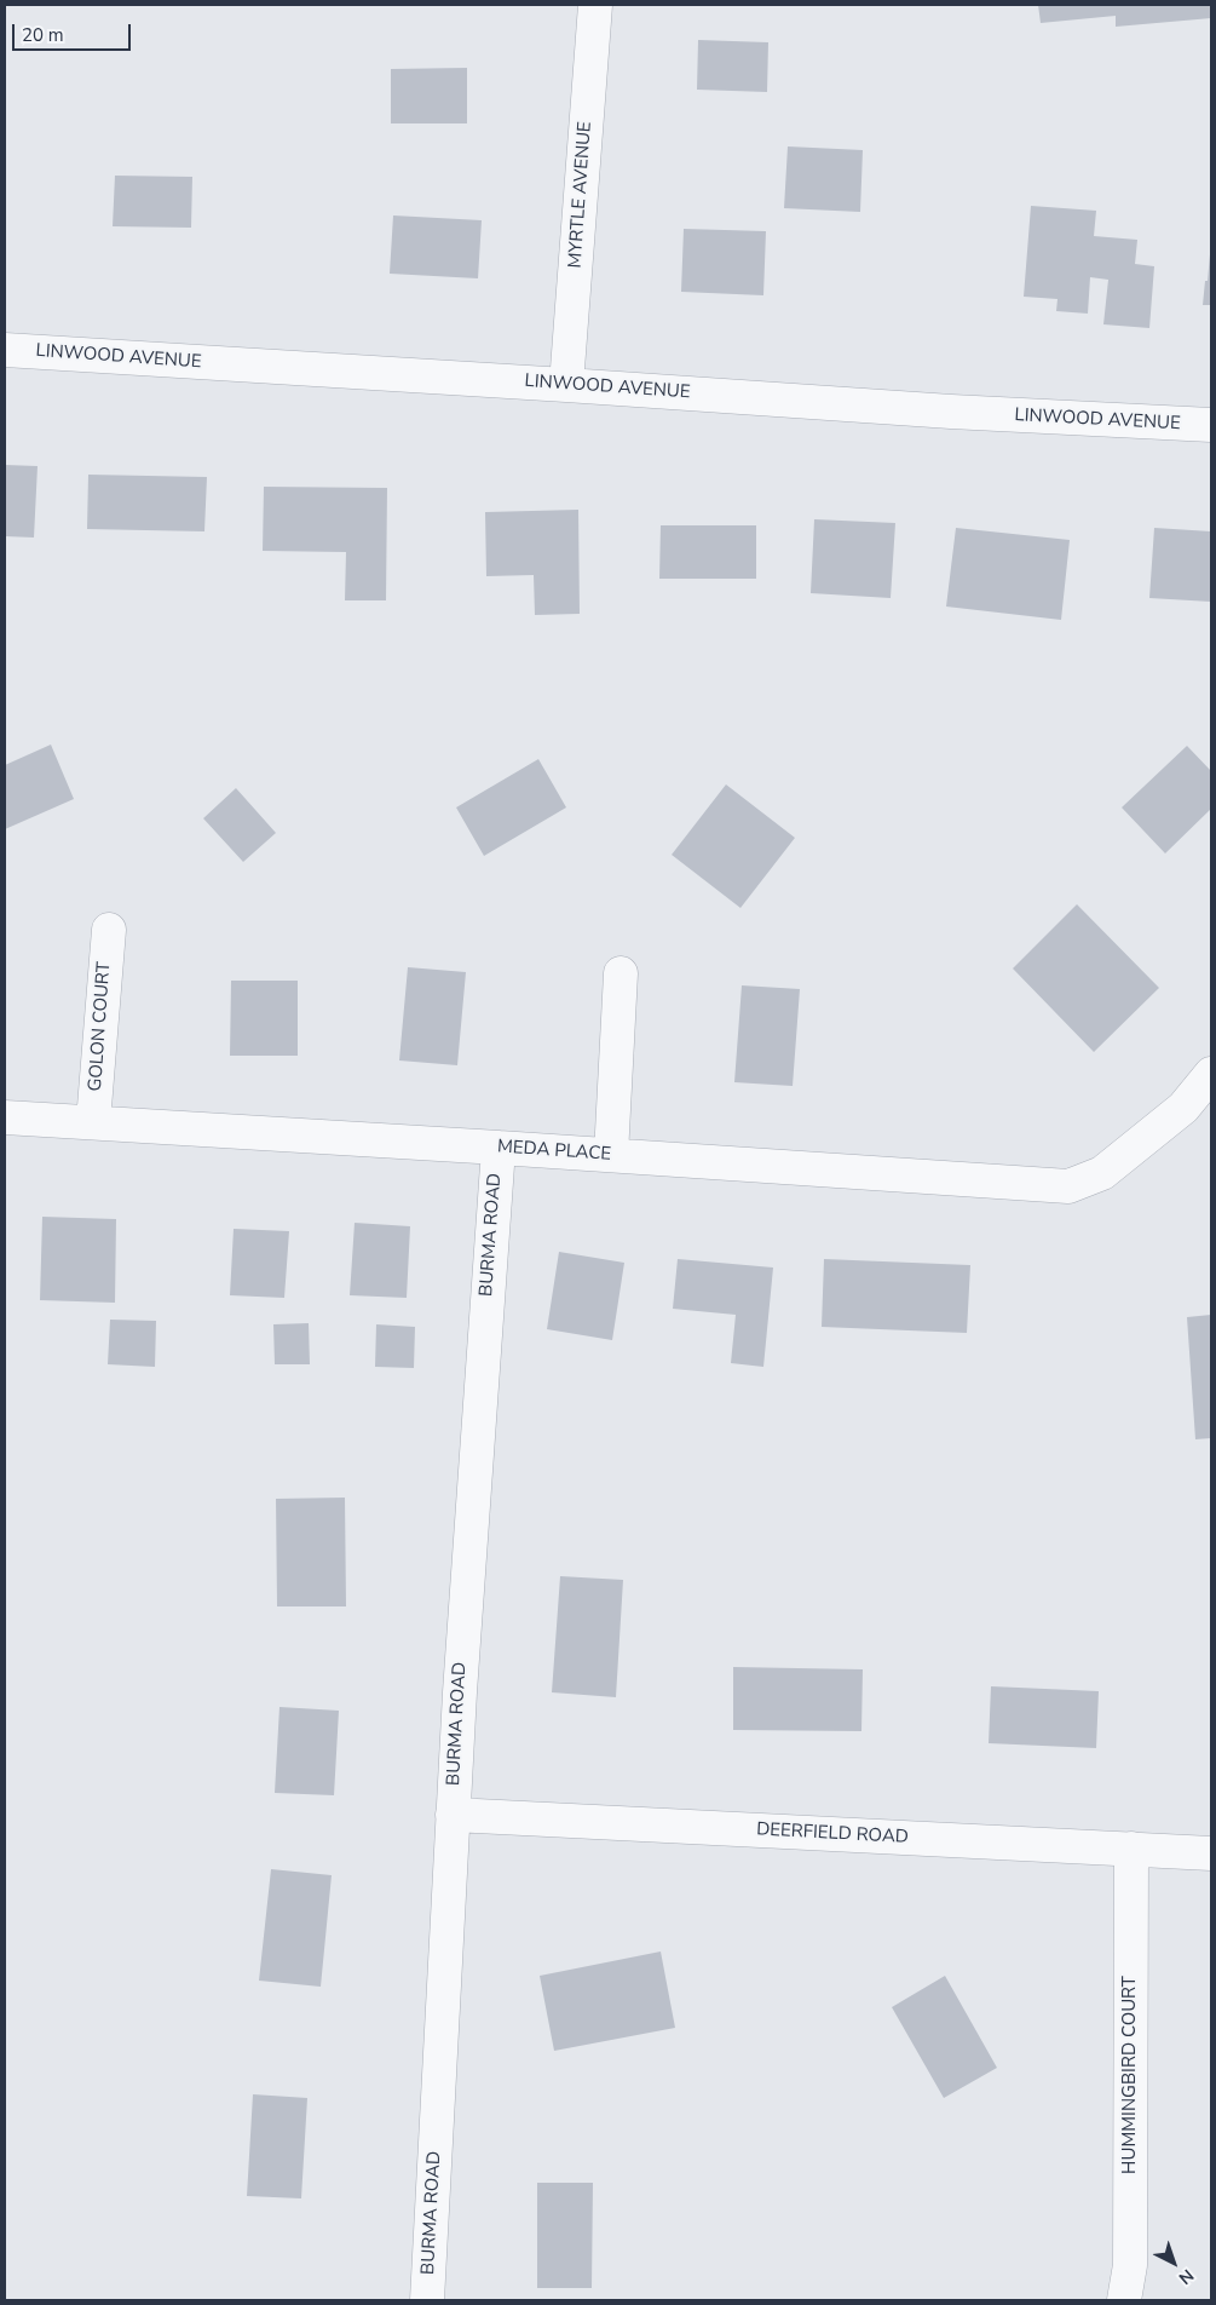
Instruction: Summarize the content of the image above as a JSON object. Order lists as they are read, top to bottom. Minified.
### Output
{"streets":{"street":["MYRTLE AVENUE","LINWOOD AVENUE","GOLON COURT","MEDA PLACE","BURMA ROAD","DEERFIELD ROAD","HUMMINGBIRD COURT"]},"crossings":[["MYRTLE AVENUE","LINWOOD AVENUE"],["GOLON COURT","MEDA PLACE"],["MEDA PLACE","BURMA ROAD"],["BURMA ROAD","DEERFIELD ROAD"],["DEERFIELD ROAD","HUMMINGBIRD COURT"]],"scale_bar":"20 m","north":"bottom right"}
